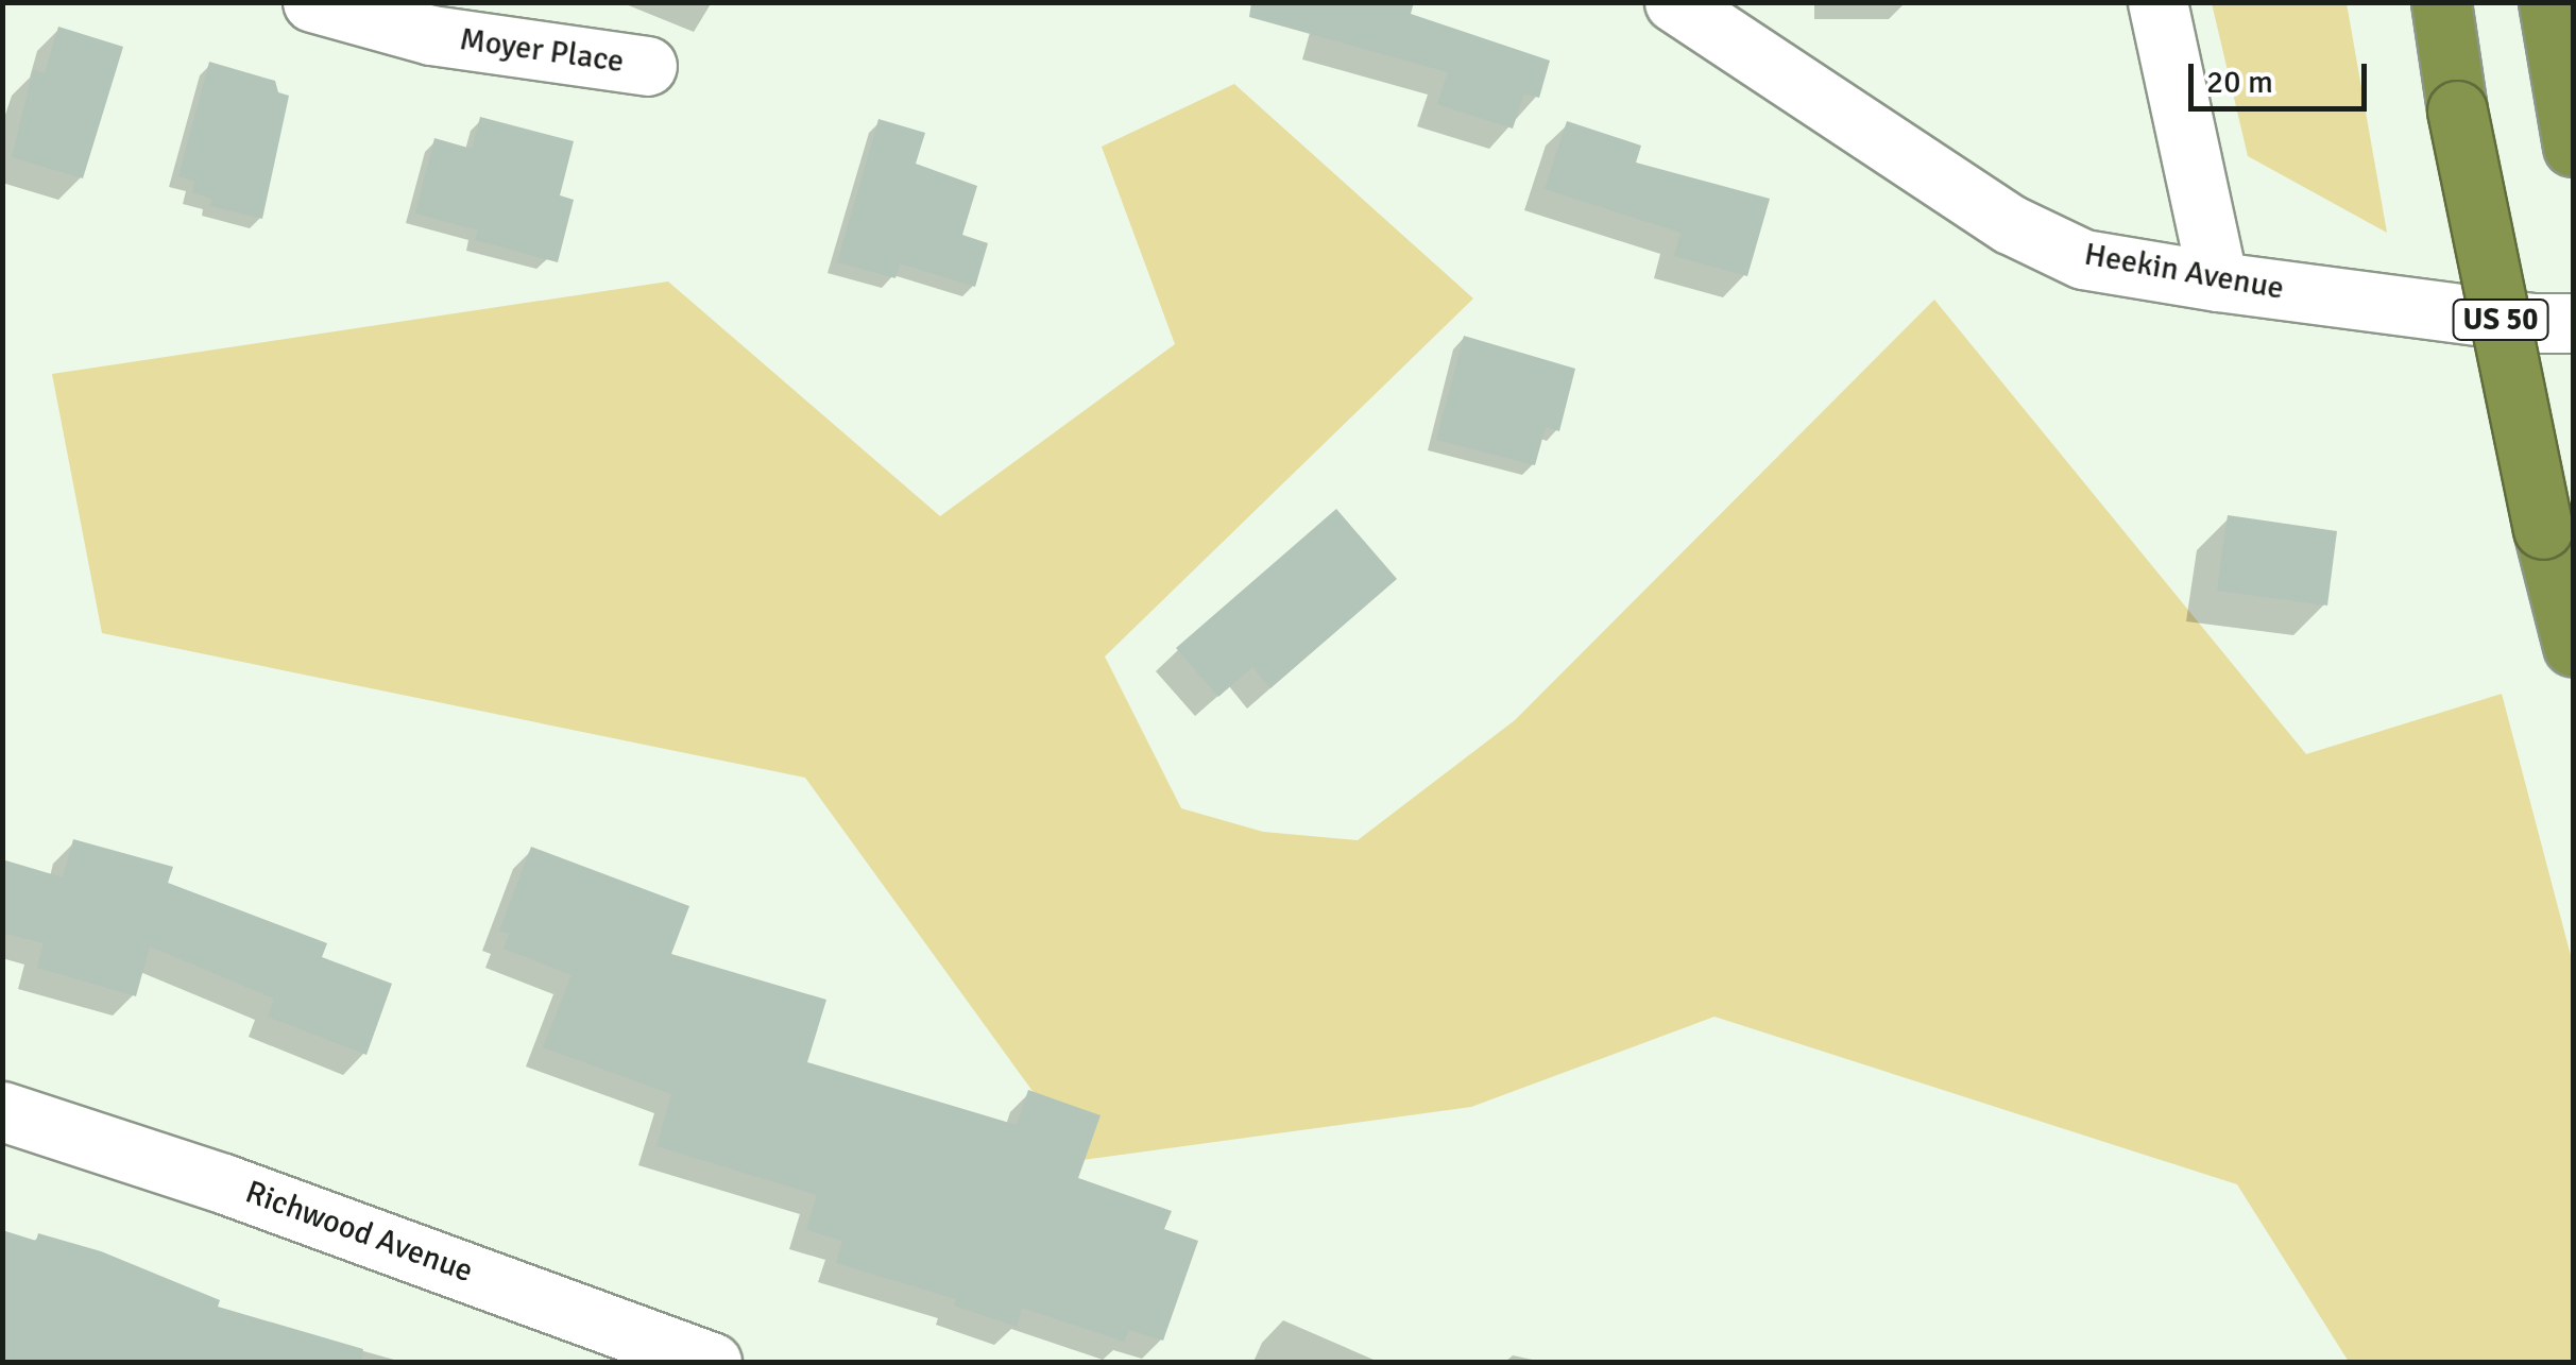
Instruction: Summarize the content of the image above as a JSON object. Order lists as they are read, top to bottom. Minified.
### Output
{"streets":{"highway":["US 50"],"street":["Moyer Place","Heekin Avenue","Richwood Avenue"]},"scale_bar":"20 m"}
